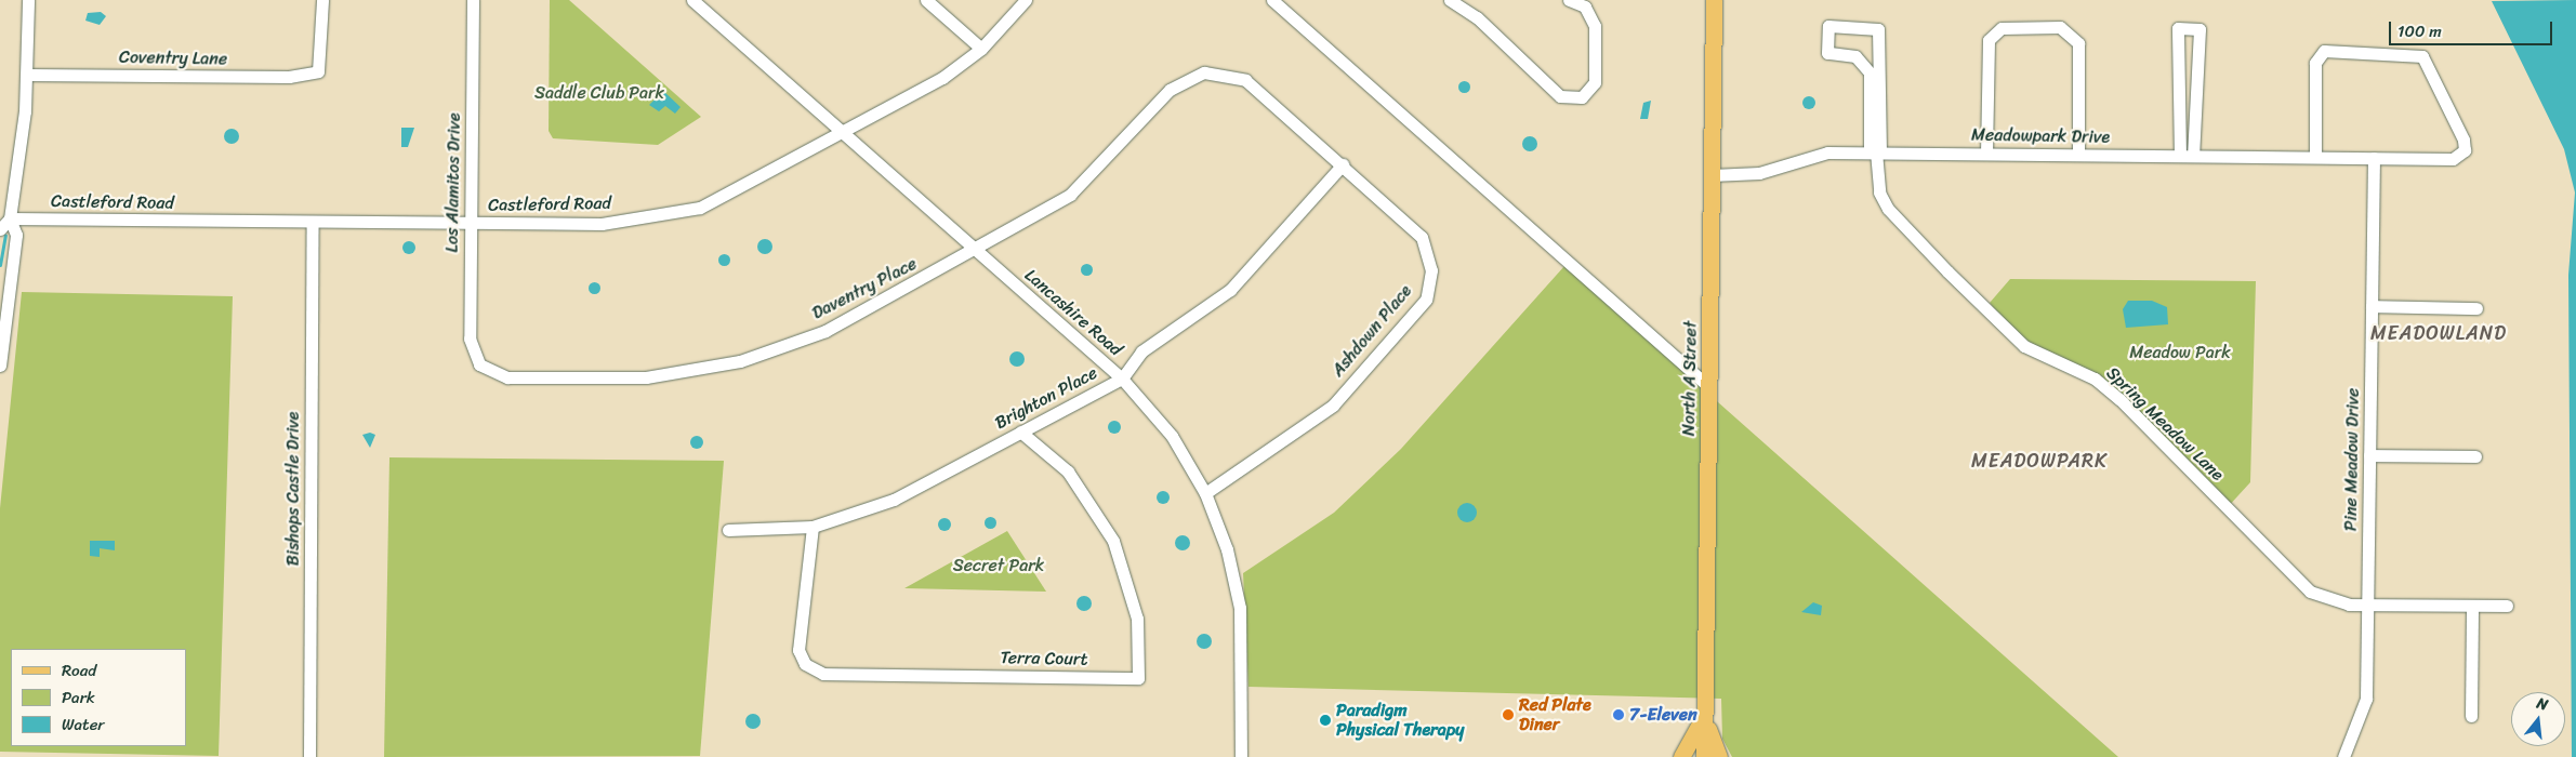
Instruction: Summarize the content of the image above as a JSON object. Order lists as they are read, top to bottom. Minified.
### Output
{"streets":{"main road":["North A Street"],"street":["Coventry Lane","Meadowpark Drive","Los Alamitos Drive","Castleford Road","Daventry Place","Lancashire Road","Ashdown Place","Brighton Place","Spring Meadow Lane","Pine Meadow Drive","Bishops Castle Drive","Terra Court"]},"crossings":[["Meadowpark Drive","North A Street"],["Meadowpark Drive","Spring Meadow Lane"],["Meadowpark Drive","Pine Meadow Drive"],["Los Alamitos Drive","Castleford Road"],["Los Alamitos Drive","Daventry Place"],["Castleford Road","Lancashire Road"],["Castleford Road","Bishops Castle Drive"],["Daventry Place","Lancashire Road"],["Daventry Place","Ashdown Place"],["Lancashire Road","Ashdown Place"],["Lancashire Road","Brighton Place"],["Ashdown Place","Brighton Place"],["Brighton Place","Terra Court"],["Spring Meadow Lane","Pine Meadow Drive"]],"districts":["MEADOWLAND","MEADOWPARK"],"parks":["Saddle Club Park","Meadow Park","Secret Park"],"places":["Red Plate Diner","7-Eleven","Paradigm Physical Therapy"],"legend":["Road","Park","Water"],"scale_bar":"100 m","north":"top"}
